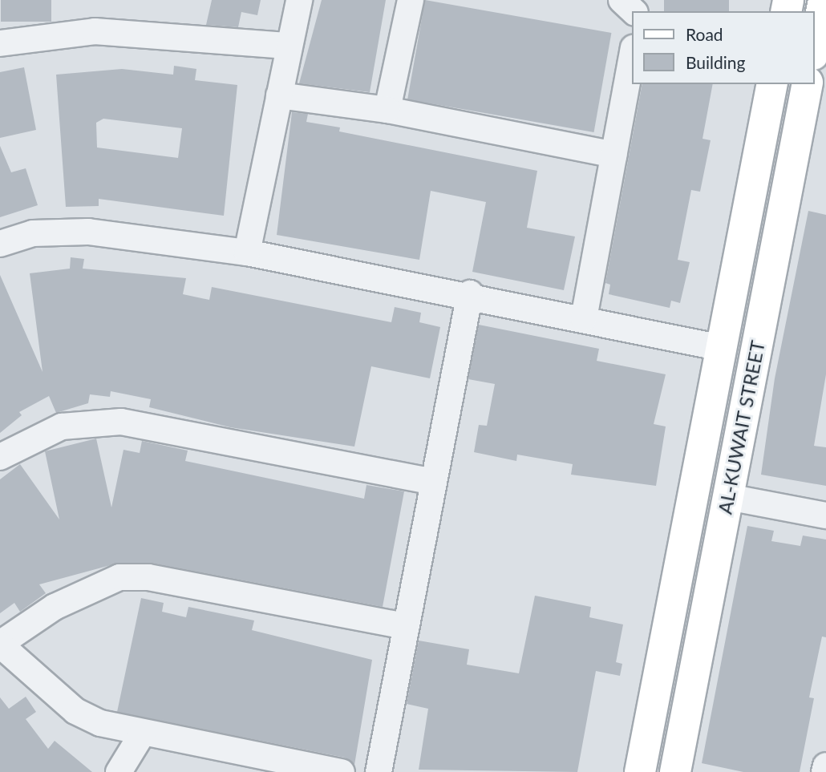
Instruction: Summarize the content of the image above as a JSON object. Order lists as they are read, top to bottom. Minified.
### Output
{"streets":{"main road":["AL-KUWAIT STREET"]},"legend":["Road","Building"]}
